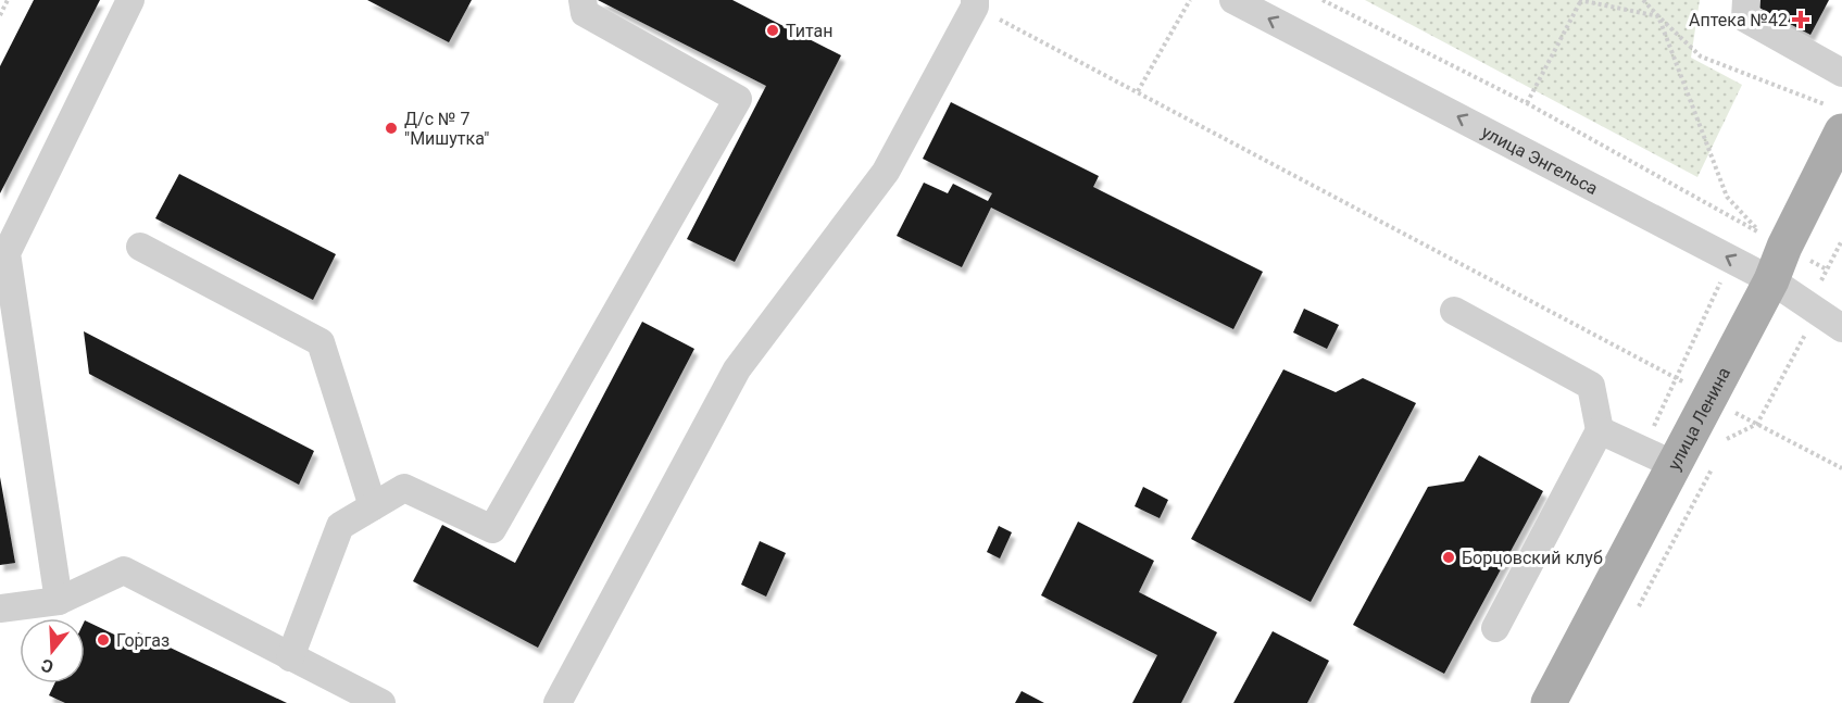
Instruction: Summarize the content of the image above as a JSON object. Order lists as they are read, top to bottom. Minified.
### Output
{"streets":{"main road":["улица Ленина"],"street":["улица Энгельса"]},"crossings":[["улица Энгельса","улица Ленина"]],"places":{"health":["Аптека №42"],"other":["Титан","Д/с № 7 \"Мишутка\"","Борцовский клуб","Горгаз"]},"north":"bottom"}
